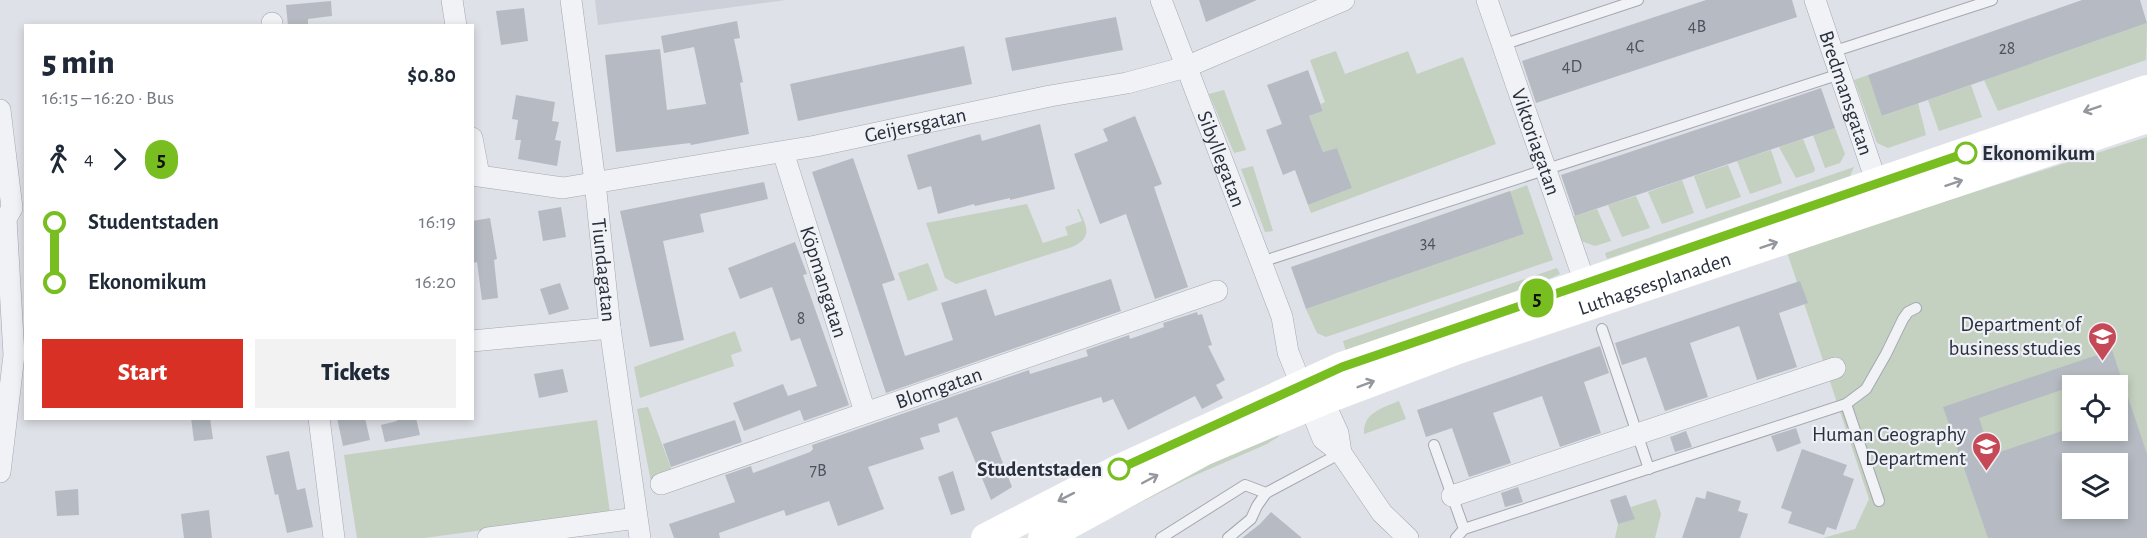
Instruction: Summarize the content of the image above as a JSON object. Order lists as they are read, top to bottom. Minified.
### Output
{"streets":{"main road":["Luthagsesplanaden"],"street":["Bredmansgatan","Geijersgatan","Viktoriagatan","Sibyllegatan","Tiundagatan","Köpmangatan","Blomgatan"]},"crossings":[["Bredmansgatan","Luthagsesplanaden"],["Geijersgatan","Sibyllegatan"],["Geijersgatan","Tiundagatan"],["Geijersgatan","Köpmangatan"],["Viktoriagatan","Luthagsesplanaden"],["Sibyllegatan","Luthagsesplanaden"],["Köpmangatan","Blomgatan"]],"places":{"other":["Ekonomikum","Studentstaden"],"school or university":["Department of business studies","Human Geography Department"]},"lines":["bus line 5"],"house_numbers":["4B","4C","28","4D","34","8","7B"],"page":{"on_map":"5","heading":["5 min","16:15 – 16:20 · Bus","$0.80"],"legs":["4","5"],"list":[{"name":"Studentstaden","value":"16:19"},{"name":"Ekonomikum","value":"16:20"}],"buttons":["Start","Tickets"]}}
